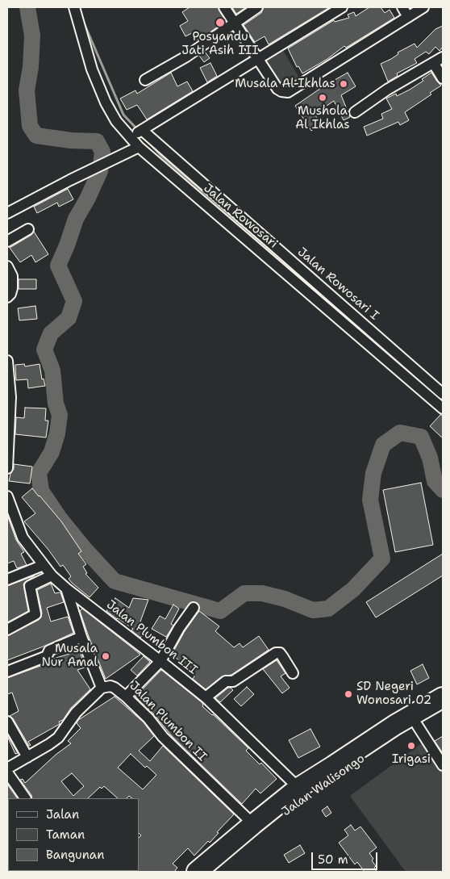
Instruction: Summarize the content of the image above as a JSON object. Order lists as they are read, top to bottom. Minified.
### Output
{"streets":{"highway":["Jalan Walisongo"],"street":["Jalan Rowosari","Jalan Rowosari I","Jalan Plumbon III","Jalan Plumbon II"]},"crossings":[["Jalan Rowosari","Jalan Rowosari I"]],"places":["Posyandu Jati Asih III","Musala Al-Ikhlas","Mushola Al Ikhlas","Musala Nur Amal","SD Negeri Wonosari 02","Irigasi"],"legend":["Jalan","Taman","Bangunan"],"scale_bar":"50 m"}
